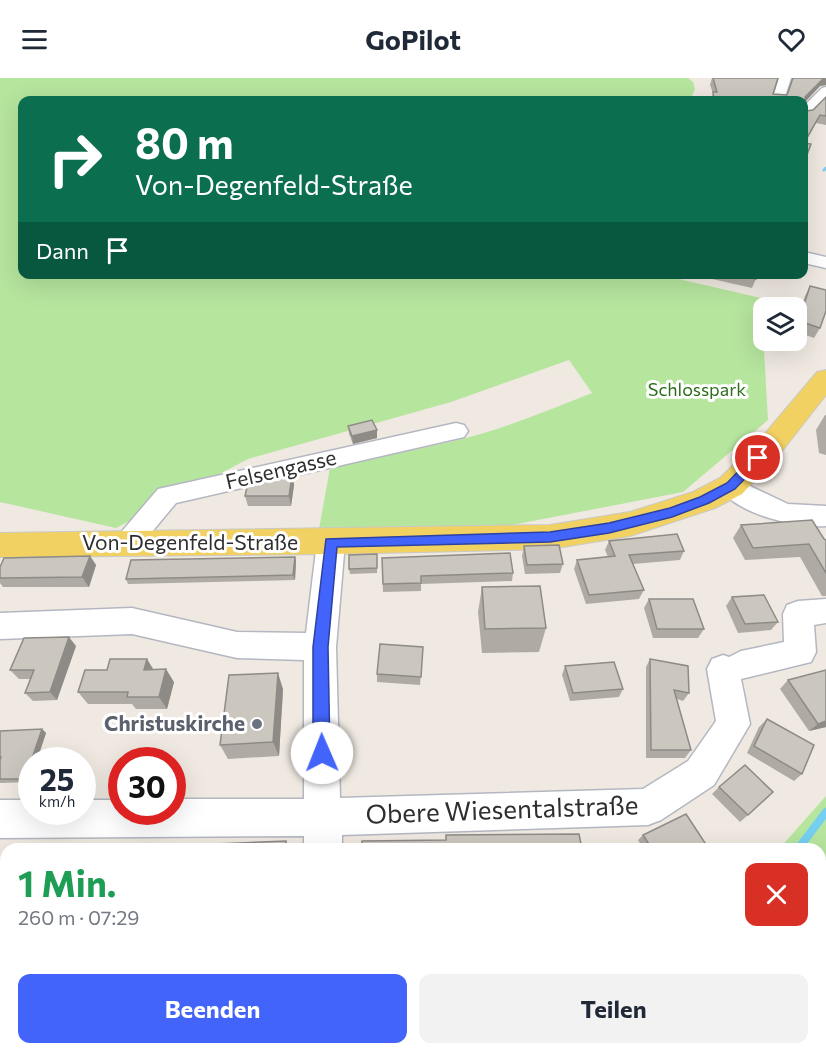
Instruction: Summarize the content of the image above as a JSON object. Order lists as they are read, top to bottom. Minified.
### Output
{"streets":{"main road":["Von-Degenfeld-Straße"],"street":["Felsengasse","Obere Wiesentalstraße"]},"crossings":[["Felsengasse","Von-Degenfeld-Straße"]],"parks":["Schlosspark"],"places":["Christuskirche"],"page":{"header":"GoPilot","turn":["80 m","Von-Degenfeld-Straße"],"then":"Dann","speed":"25 km/h","limit":"30","heading":["1 Min.","260 m · 07:29"],"buttons":["Beenden","Teilen"]}}
